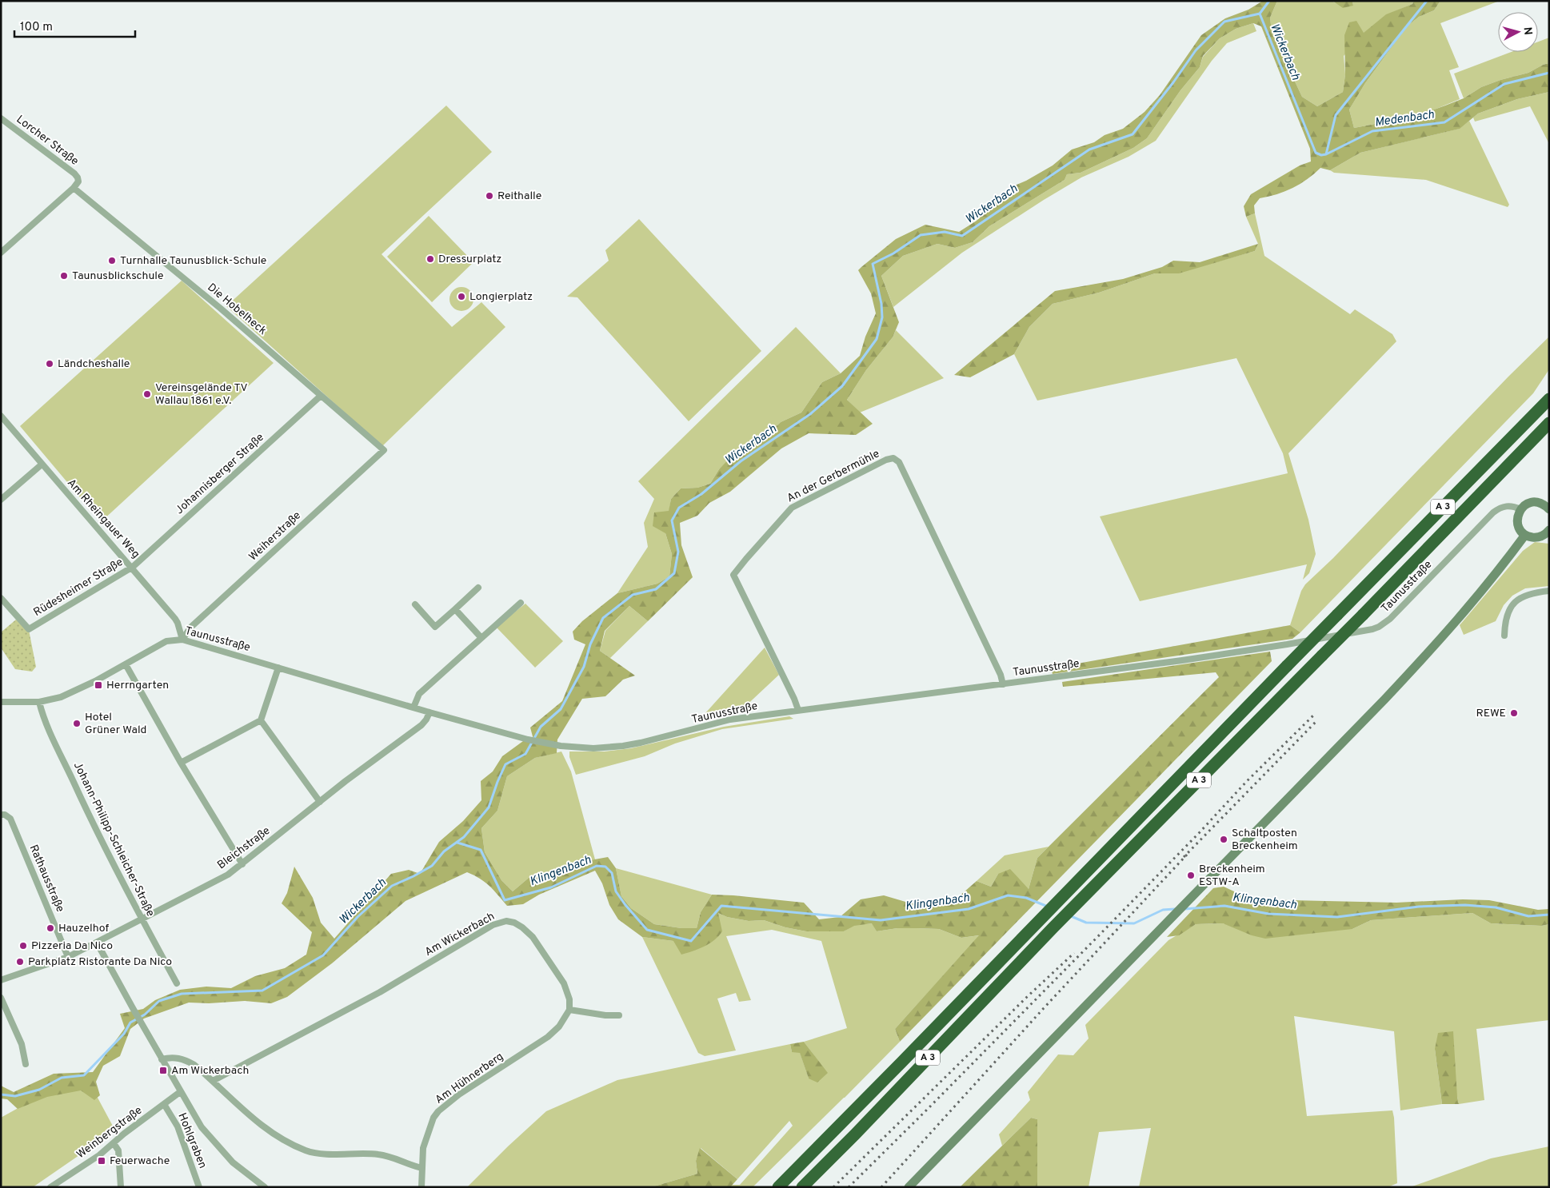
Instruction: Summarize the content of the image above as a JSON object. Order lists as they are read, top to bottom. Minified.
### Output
{"streets":{"highway":["A 3"],"street":["Lorcher Straße","Die Hobelheck","Johannisberger Straße","An der Gerbermühle","Am Rheingauer Weg","Weiherstraße","Taunusstraße","Rüdesheimer Straße","Johann-Philipp-Schleicher-Straße","Bleichstraße","Rathausstraße","Am Wickerbach","Am Hühnerberg","Weinbergstraße","Hohlgraben"]},"crossings":[["Lorcher Straße","Die Hobelheck"],["Die Hobelheck","Johannisberger Straße"],["Die Hobelheck","Weiherstraße"],["Johannisberger Straße","Am Rheingauer Weg"],["Johannisberger Straße","Rüdesheimer Straße"],["An der Gerbermühle","Taunusstraße"],["Am Rheingauer Weg","Weiherstraße"],["Am Rheingauer Weg","Taunusstraße"],["Am Rheingauer Weg","Rüdesheimer Straße"],["Weiherstraße","Taunusstraße"],["Taunusstraße","Johann-Philipp-Schleicher-Straße"],["Taunusstraße","Bleichstraße"],["Johann-Philipp-Schleicher-Straße","Bleichstraße"],["Bleichstraße","Rathausstraße"],["Am Wickerbach","Am Hühnerberg"],["Weinbergstraße","Hohlgraben"]],"water":["Wickerbach","Medenbach","Klingenbach"],"places":{"other":["Reithalle","Dressurplatz","Turnhalle Taunusblick-Schule","Taunusblickschule","Longierplatz","Ländcheshalle","Vereinsgelände TV Wallau 1861 e.V.","REWE","Hotel Grüner Wald","Schaltposten Breckenheim","Breckenheim ESTW-A","Hauzelhof","Pizzeria Da Nico","Parkplatz Ristorante Da Nico"],"transit":["Herrngarten","Am Wickerbach","Feuerwache"]},"scale_bar":"100 m","north":"right"}
